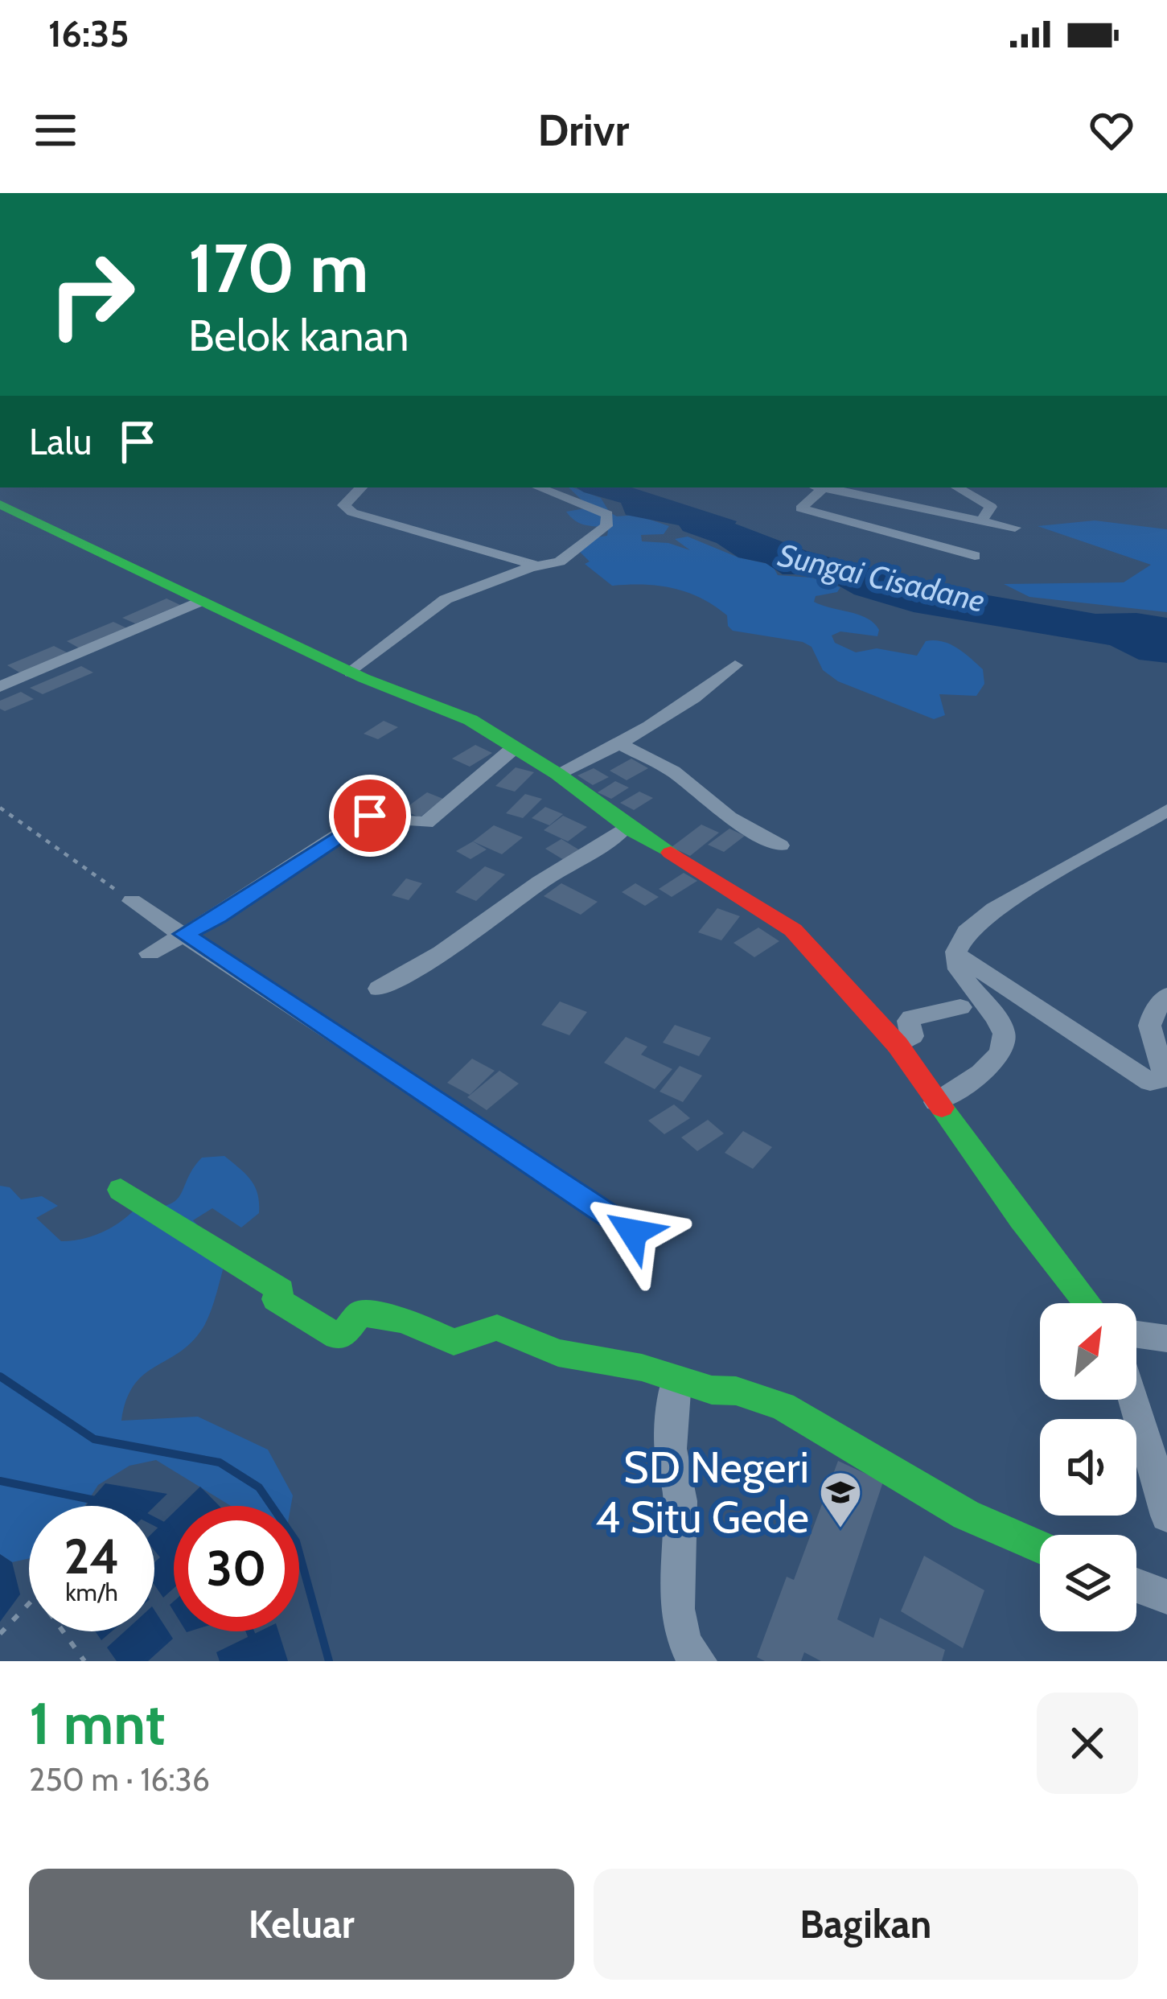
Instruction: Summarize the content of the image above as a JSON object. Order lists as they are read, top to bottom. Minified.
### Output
{"water":["Sungai Cisadane"],"places":{"school or university":["SD Negeri 4 Situ Gede"]},"north":"top right","page":{"status":"16:35","header":"Drivr","turn":["170 m","Belok kanan"],"then":"Lalu","speed":"24 km/h","limit":"30","heading":["1 mnt","250 m · 16:36"],"buttons":["Keluar","Bagikan"]}}
